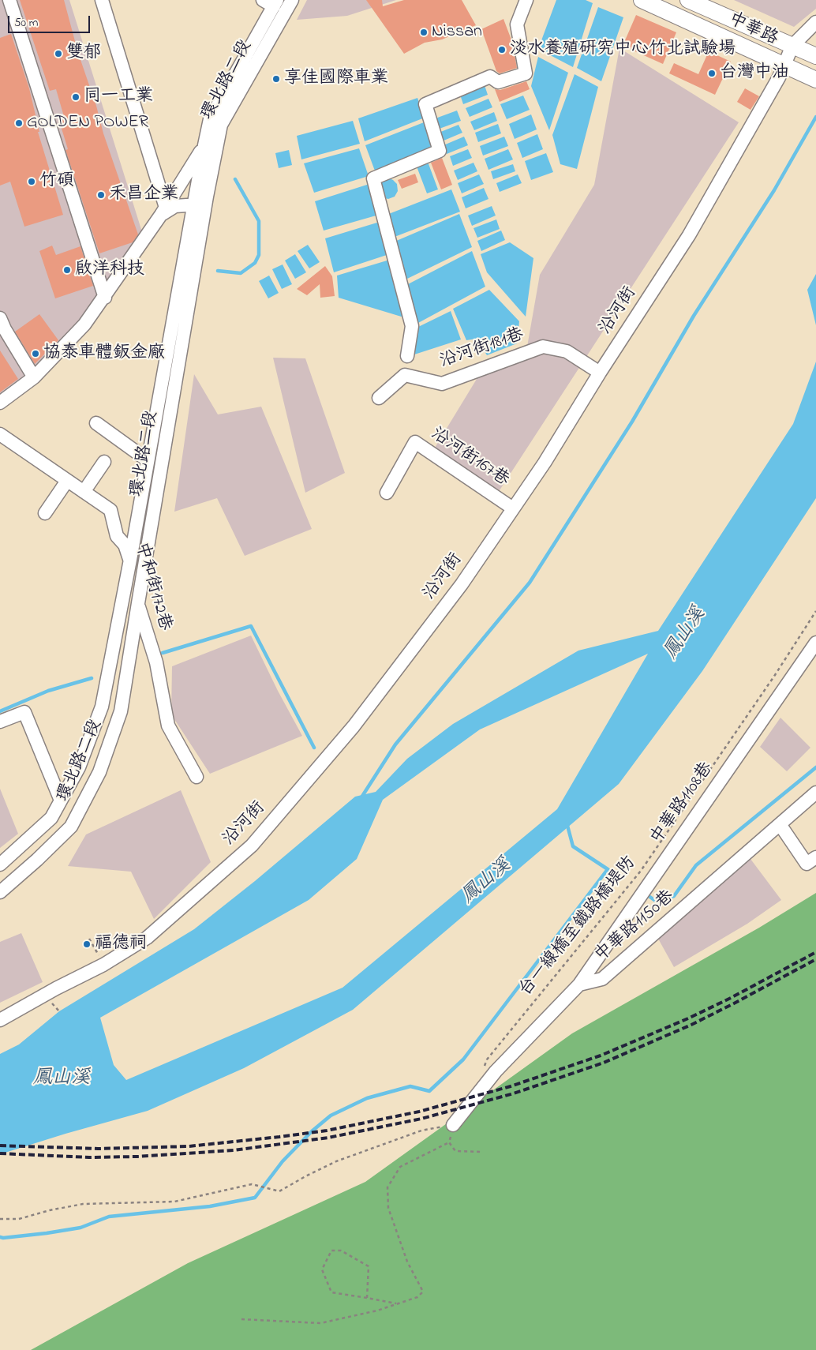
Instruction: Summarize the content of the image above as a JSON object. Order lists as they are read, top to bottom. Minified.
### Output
{"streets":{"main road":["中華路"],"street":["環北路二段","沿河街","沿河街181巷","沿河街167巷","中和街172巷","中華路1108巷","中華路1150巷"],"path":["台一線橋至鐵路橋堤防"]},"crossings":[["中華路","沿河街"],["環北路二段","中和街172巷"],["沿河街","沿河街181巷"],["沿河街","沿河街167巷"],["中華路1108巷","中華路1150巷"]],"water":["鳳山溪"],"places":["Nissan","淡水養殖研究中心竹北試驗場","雙郁","台灣中油","享佳國際車業","同一工業","GOLDEN POWER","竹碩","禾昌企業","啟洋科技","協泰車體鈑金廠","福德祠"],"scale_bar":"50 m"}
